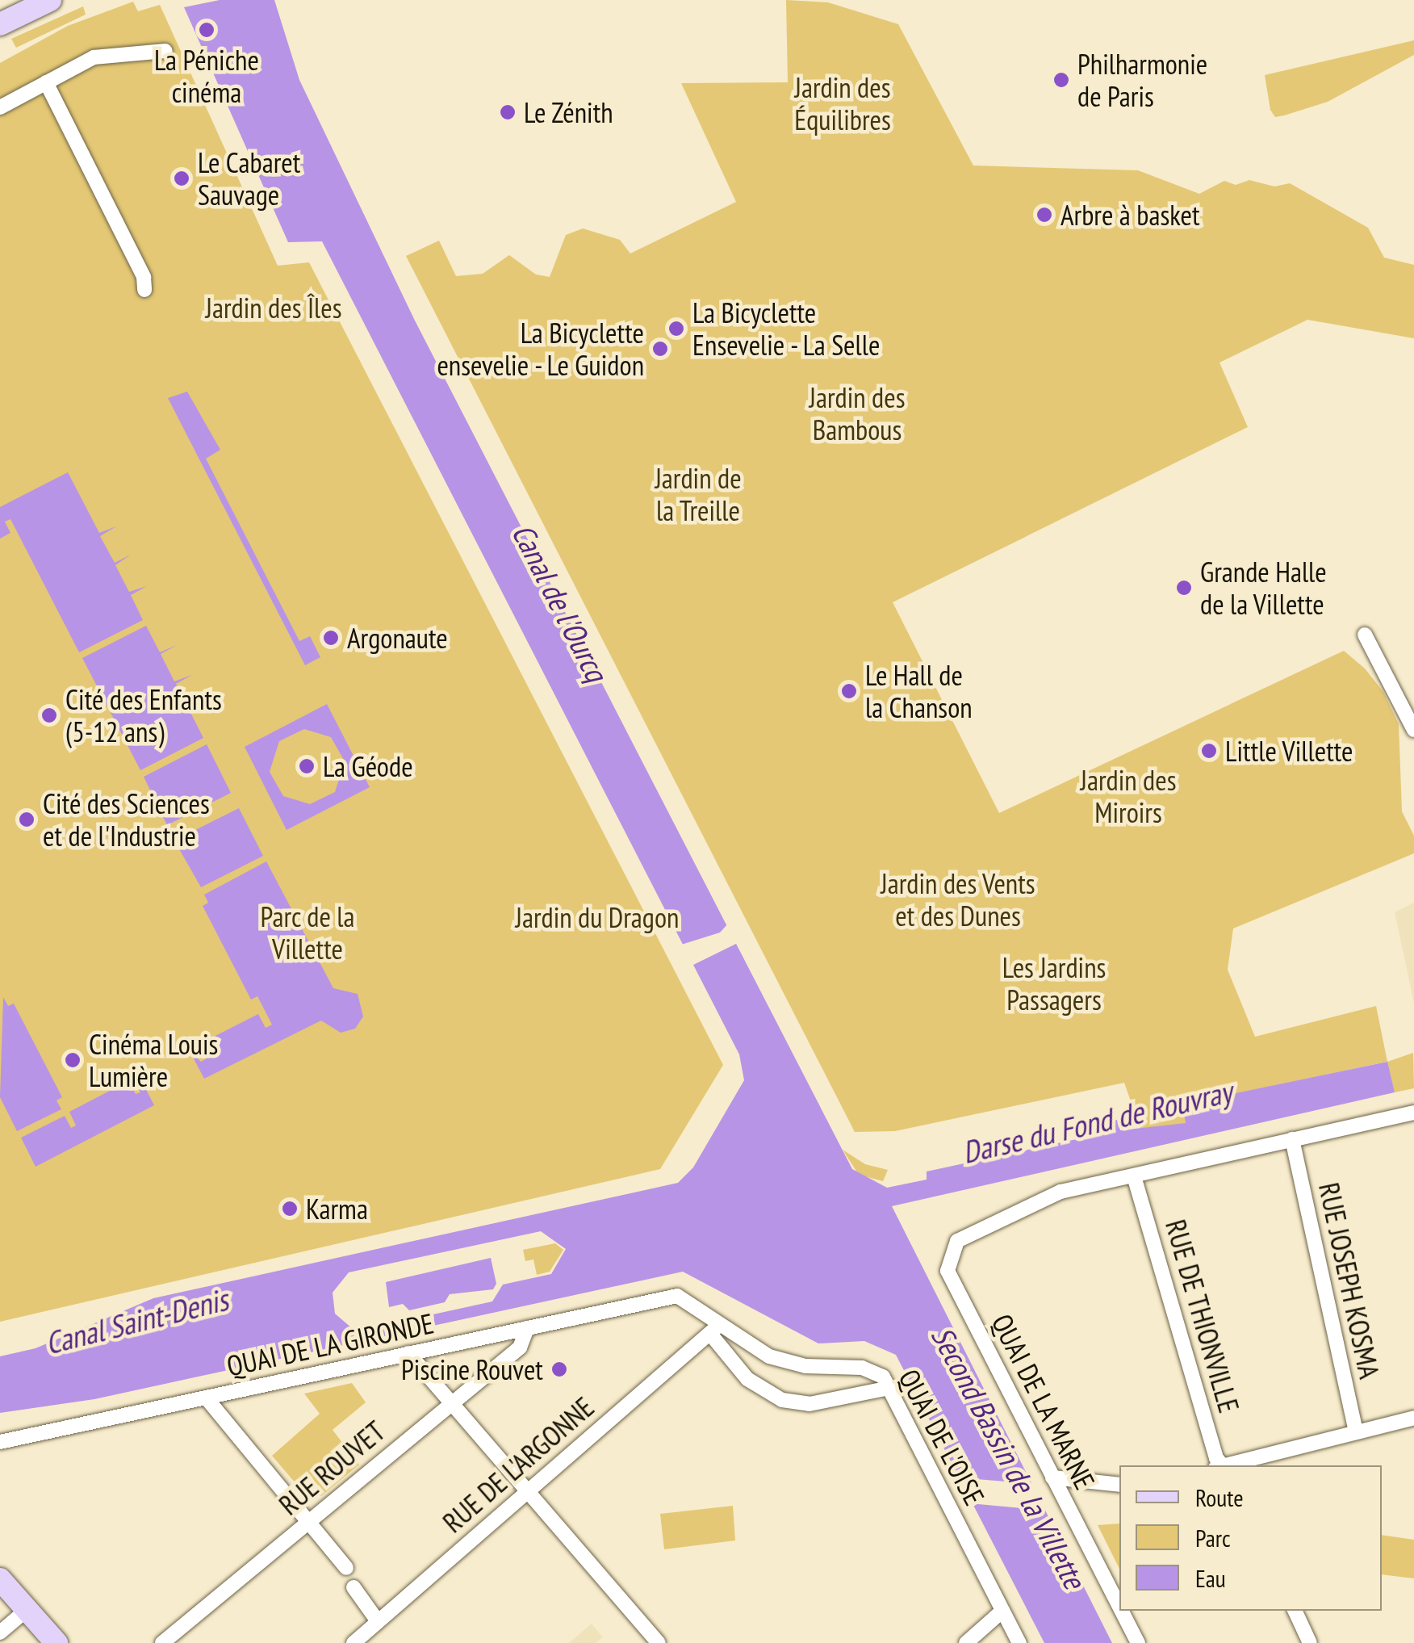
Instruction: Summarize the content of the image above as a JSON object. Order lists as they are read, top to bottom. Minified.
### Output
{"streets":{"street":["RUE JOSEPH KOSMA","RUE DE THIONVILLE","QUAI DE LA GIRONDE","QUAI DE LA MARNE","QUAI DE L'OISE","RUE DE L'ARGONNE","RUE ROUVET"]},"crossings":[["RUE DE THIONVILLE","QUAI DE LA MARNE"],["QUAI DE LA GIRONDE","QUAI DE L'OISE"],["QUAI DE LA GIRONDE","RUE ROUVET"],["QUAI DE L'OISE","RUE DE L'ARGONNE"]],"water":["Canal de l'Ourcq","Darse du Fond de Rouvray","Canal Saint-Denis","Second Bassin de la Villette"],"parks":["Jardin des Équilibres","Jardin des Îles","Jardin des Bambous","Jardin de la Treille","Jardin des Miroirs","Jardin des Vents et des Dunes","Parc de la Villette","Jardin du Dragon","Les Jardins Passagers"],"places":["La Péniche cinéma","Philharmonie de Paris","Le Zénith","Le Cabaret Sauvage","Arbre à basket","La Bicyclette Ensevelie - La Selle","La Bicyclette ensevelie - Le Guidon","Grande Halle de la Villette","Argonaute","Le Hall de la Chanson","Cité des Enfants (5-12 ans)","Little Villette","La Géode","Cité des Sciences et de l'Industrie","Cinéma Louis Lumière","Karma","Piscine Rouvet"],"legend":["Route","Parc","Eau"]}
